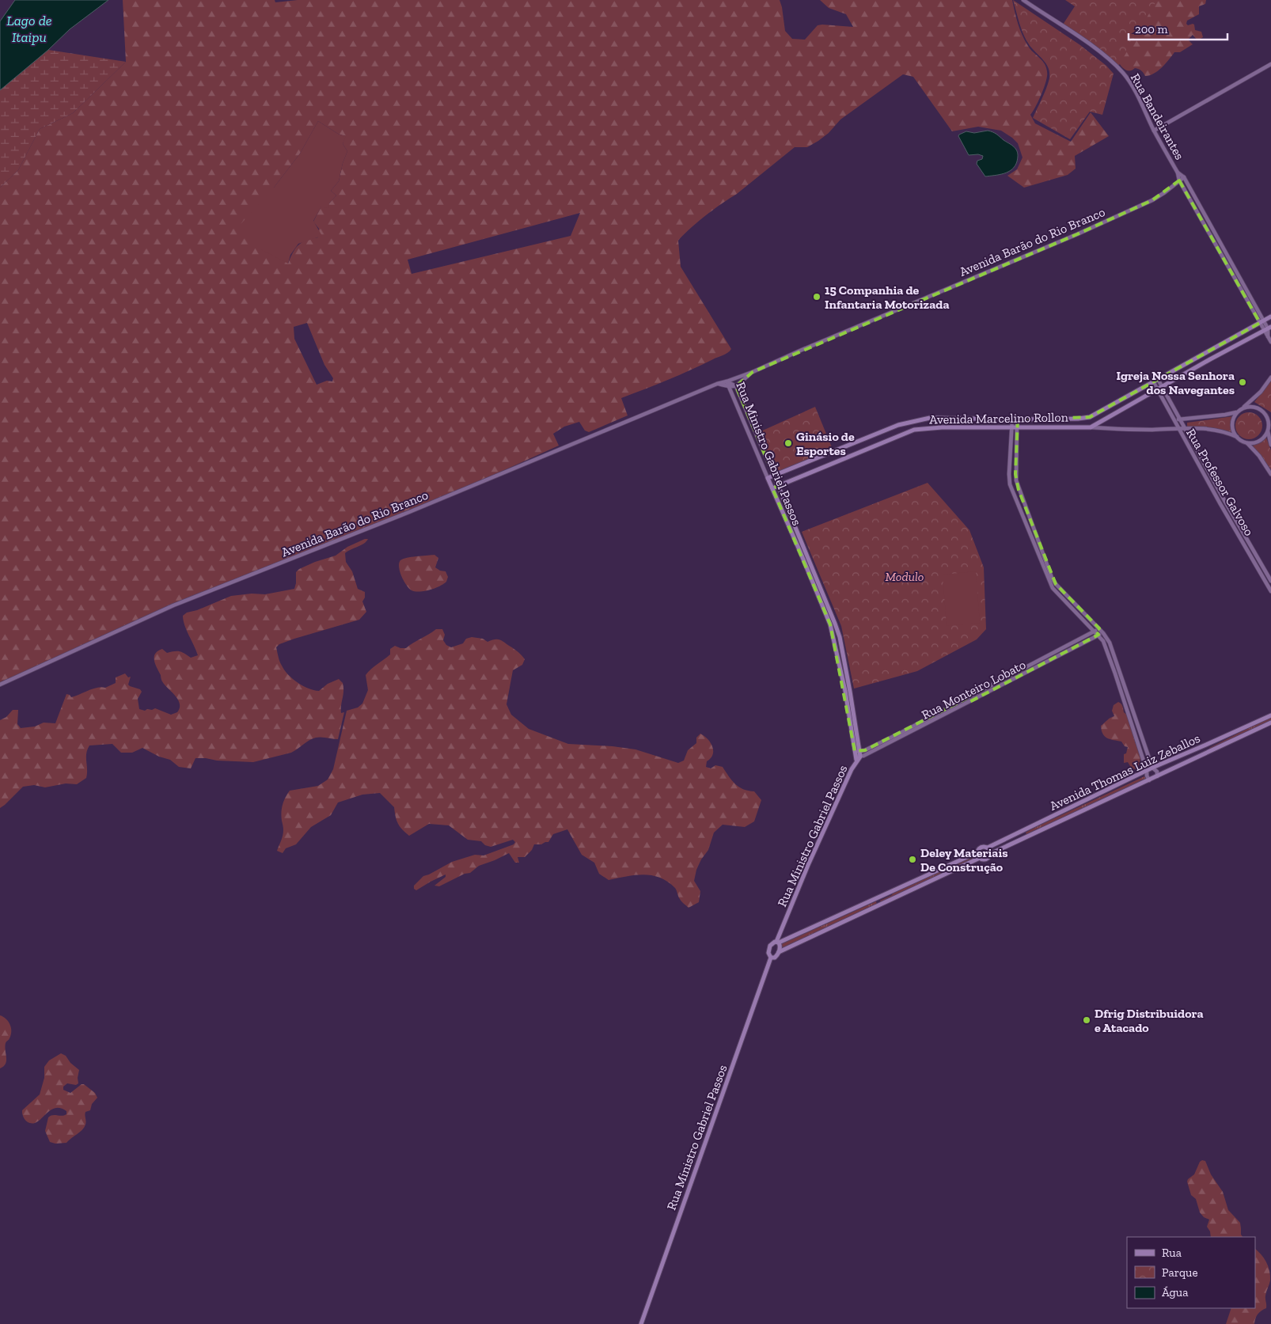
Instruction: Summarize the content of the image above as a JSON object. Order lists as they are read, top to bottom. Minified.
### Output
{"streets":{"main road":["Avenida Marcelino Rollon","Rua Ministro Gabriel Passos","Avenida Thomas Luiz Zeballos"],"street":["Rua Bandeirantes","Avenida Barão do Rio Branco","Rua Professor Galvoso","Rua Monteiro Lobato"]},"crossings":[["Rua Bandeirantes","Avenida Barão do Rio Branco"],["Avenida Barão do Rio Branco","Rua Ministro Gabriel Passos"],["Avenida Marcelino Rollon","Rua Ministro Gabriel Passos"],["Avenida Marcelino Rollon","Rua Professor Galvoso"],["Rua Ministro Gabriel Passos","Rua Monteiro Lobato"]],"water":["Lago de Itaipu"],"parks":["Modulo"],"places":["15 Companhia de Infantaria Motorizada","Igreja Nossa Senhora dos Navegantes","Ginásio de Esportes","Deley Materiais De Construção","Dfrig Distribuidora e Atacado"],"legend":["Rua","Parque","Água"],"scale_bar":"200 m"}
